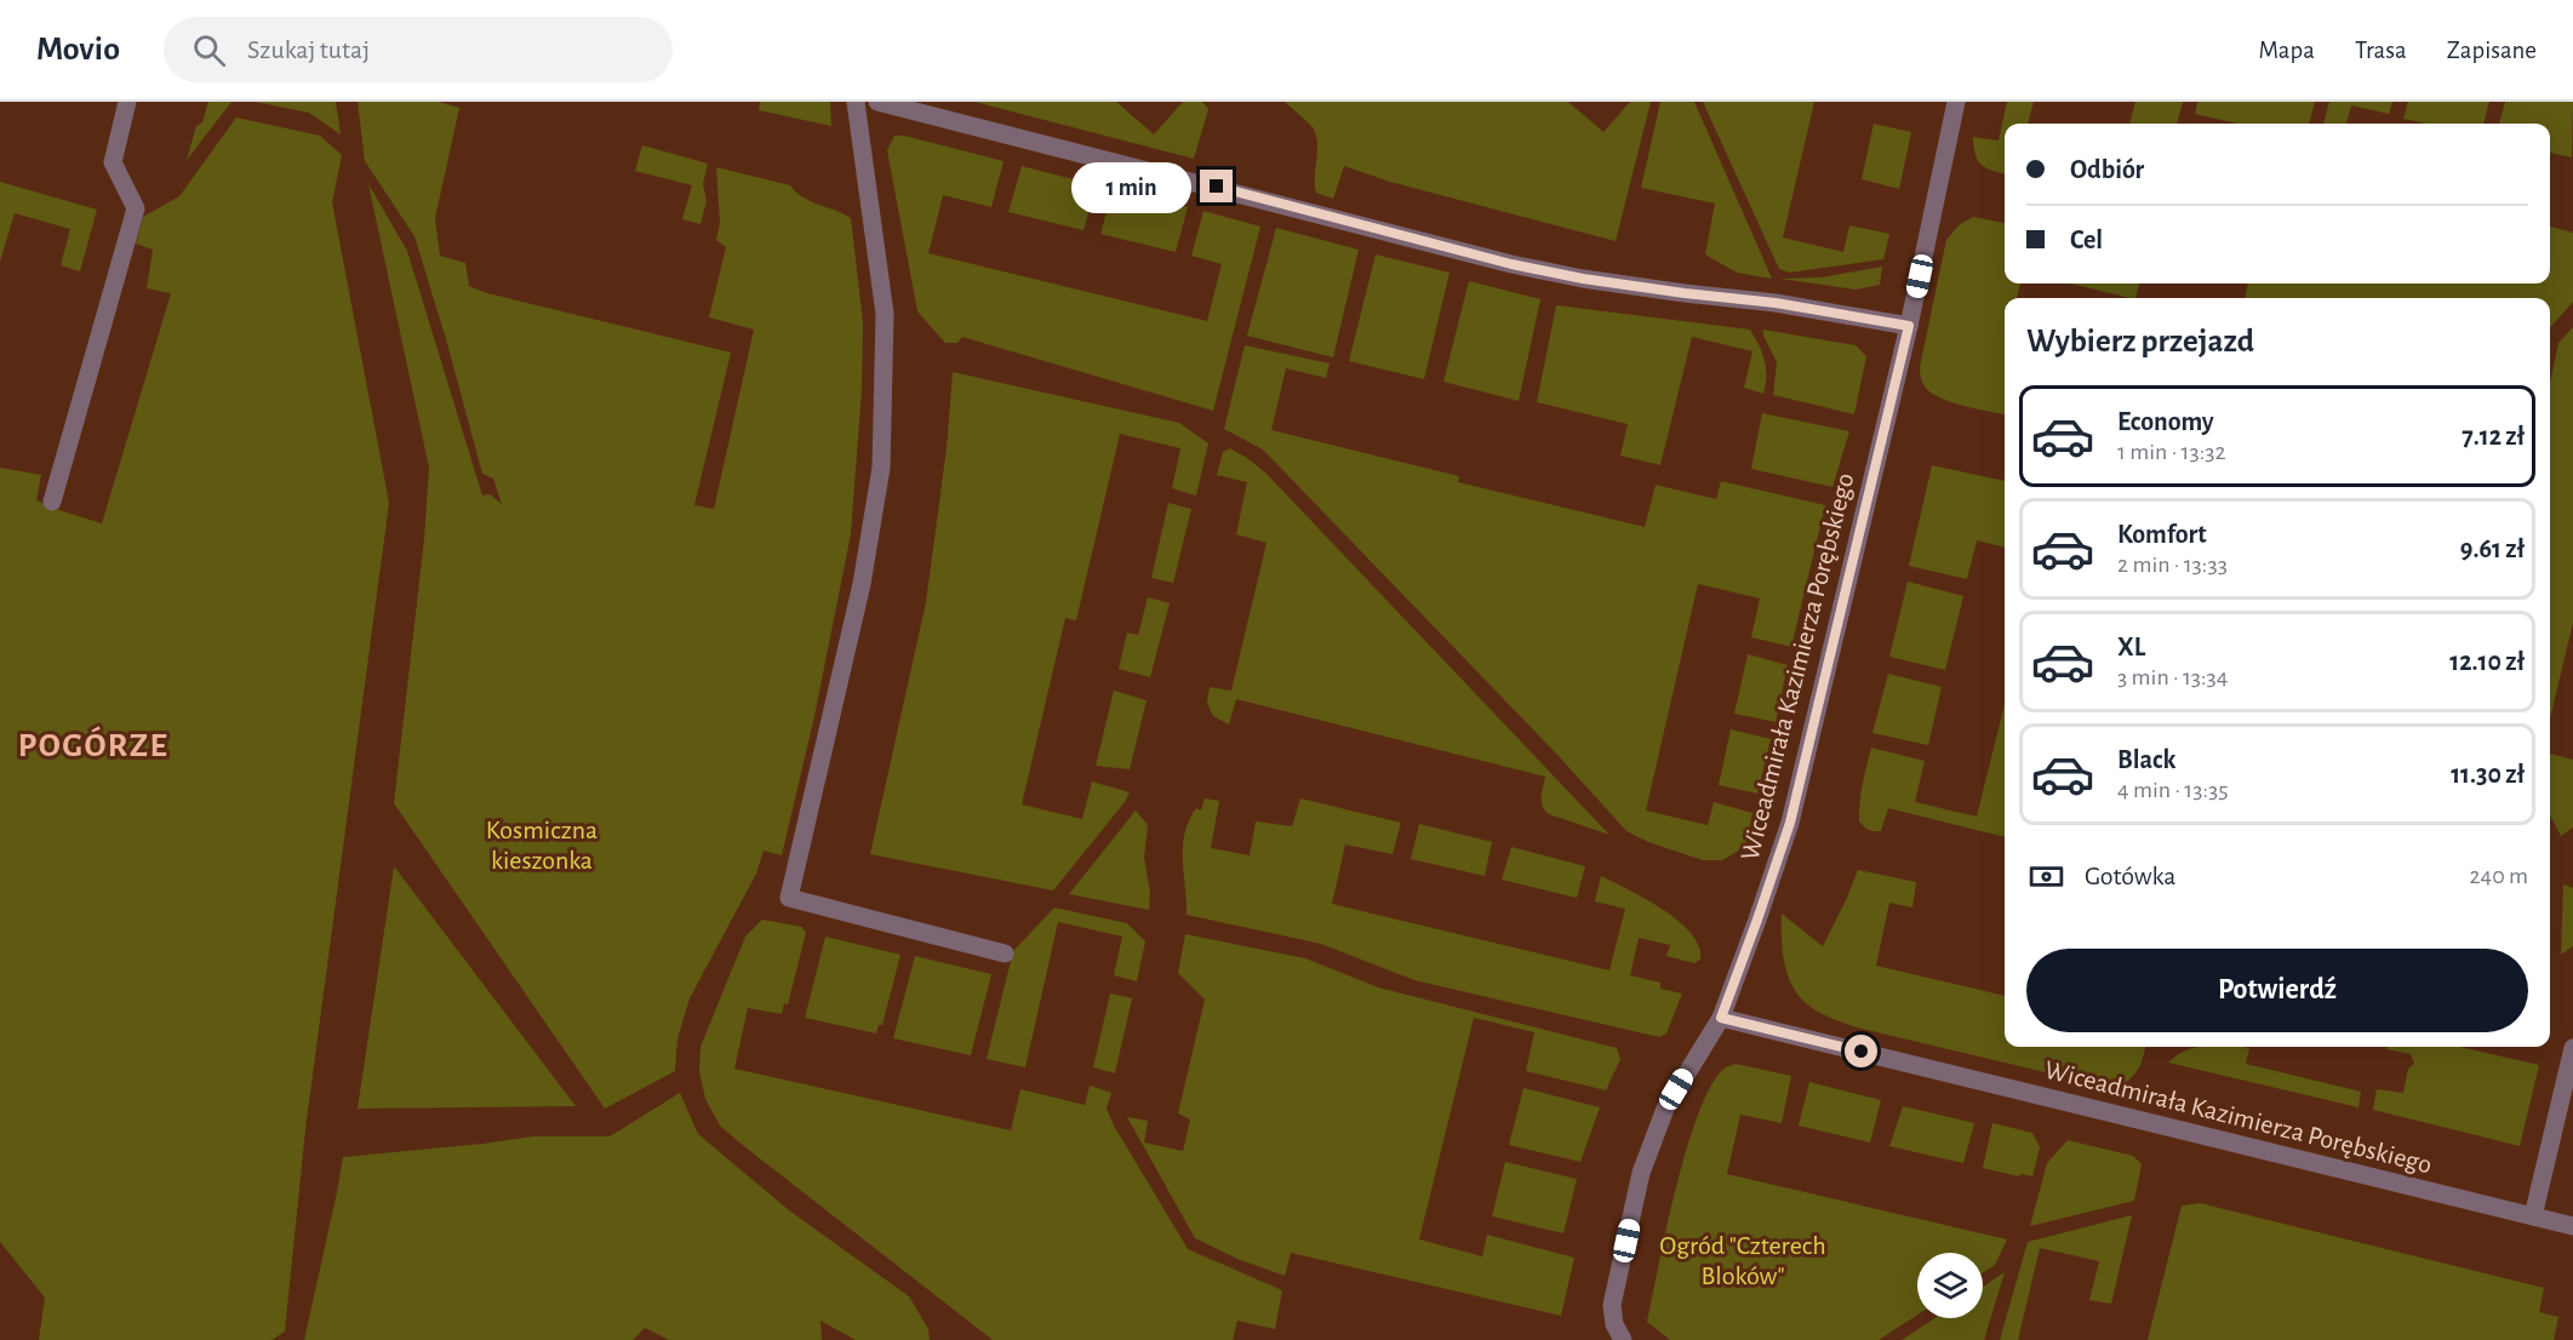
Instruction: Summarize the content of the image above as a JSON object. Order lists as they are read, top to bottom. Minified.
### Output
{"streets":{"street":["Wiceadmirała Kazimierza Porębskiego"]},"districts":["POGÓRZE"],"parks":["Kosmiczna kieszonka","Ogród \"Czterech Bloków\""],"page":{"header":"Movio","search":"Szukaj tutaj","nav":["Mapa","Trasa","Zapisane"],"banner":["Odbiór","Cel"],"bubble":"1 min","heading":"Wybierz przejazd","list":[{"name":"Economy","note":"1 min · 13:32","value":"7.12 zł"},{"name":"Komfort","note":"2 min · 13:33","value":"9.61 zł"},{"name":"XL","note":"3 min · 13:34","value":"12.10 zł"},{"name":"Black","note":"4 min · 13:35","value":"11.30 zł"}],"pay":["Gotówka","240 m"],"buttons":"Potwierdź"}}
